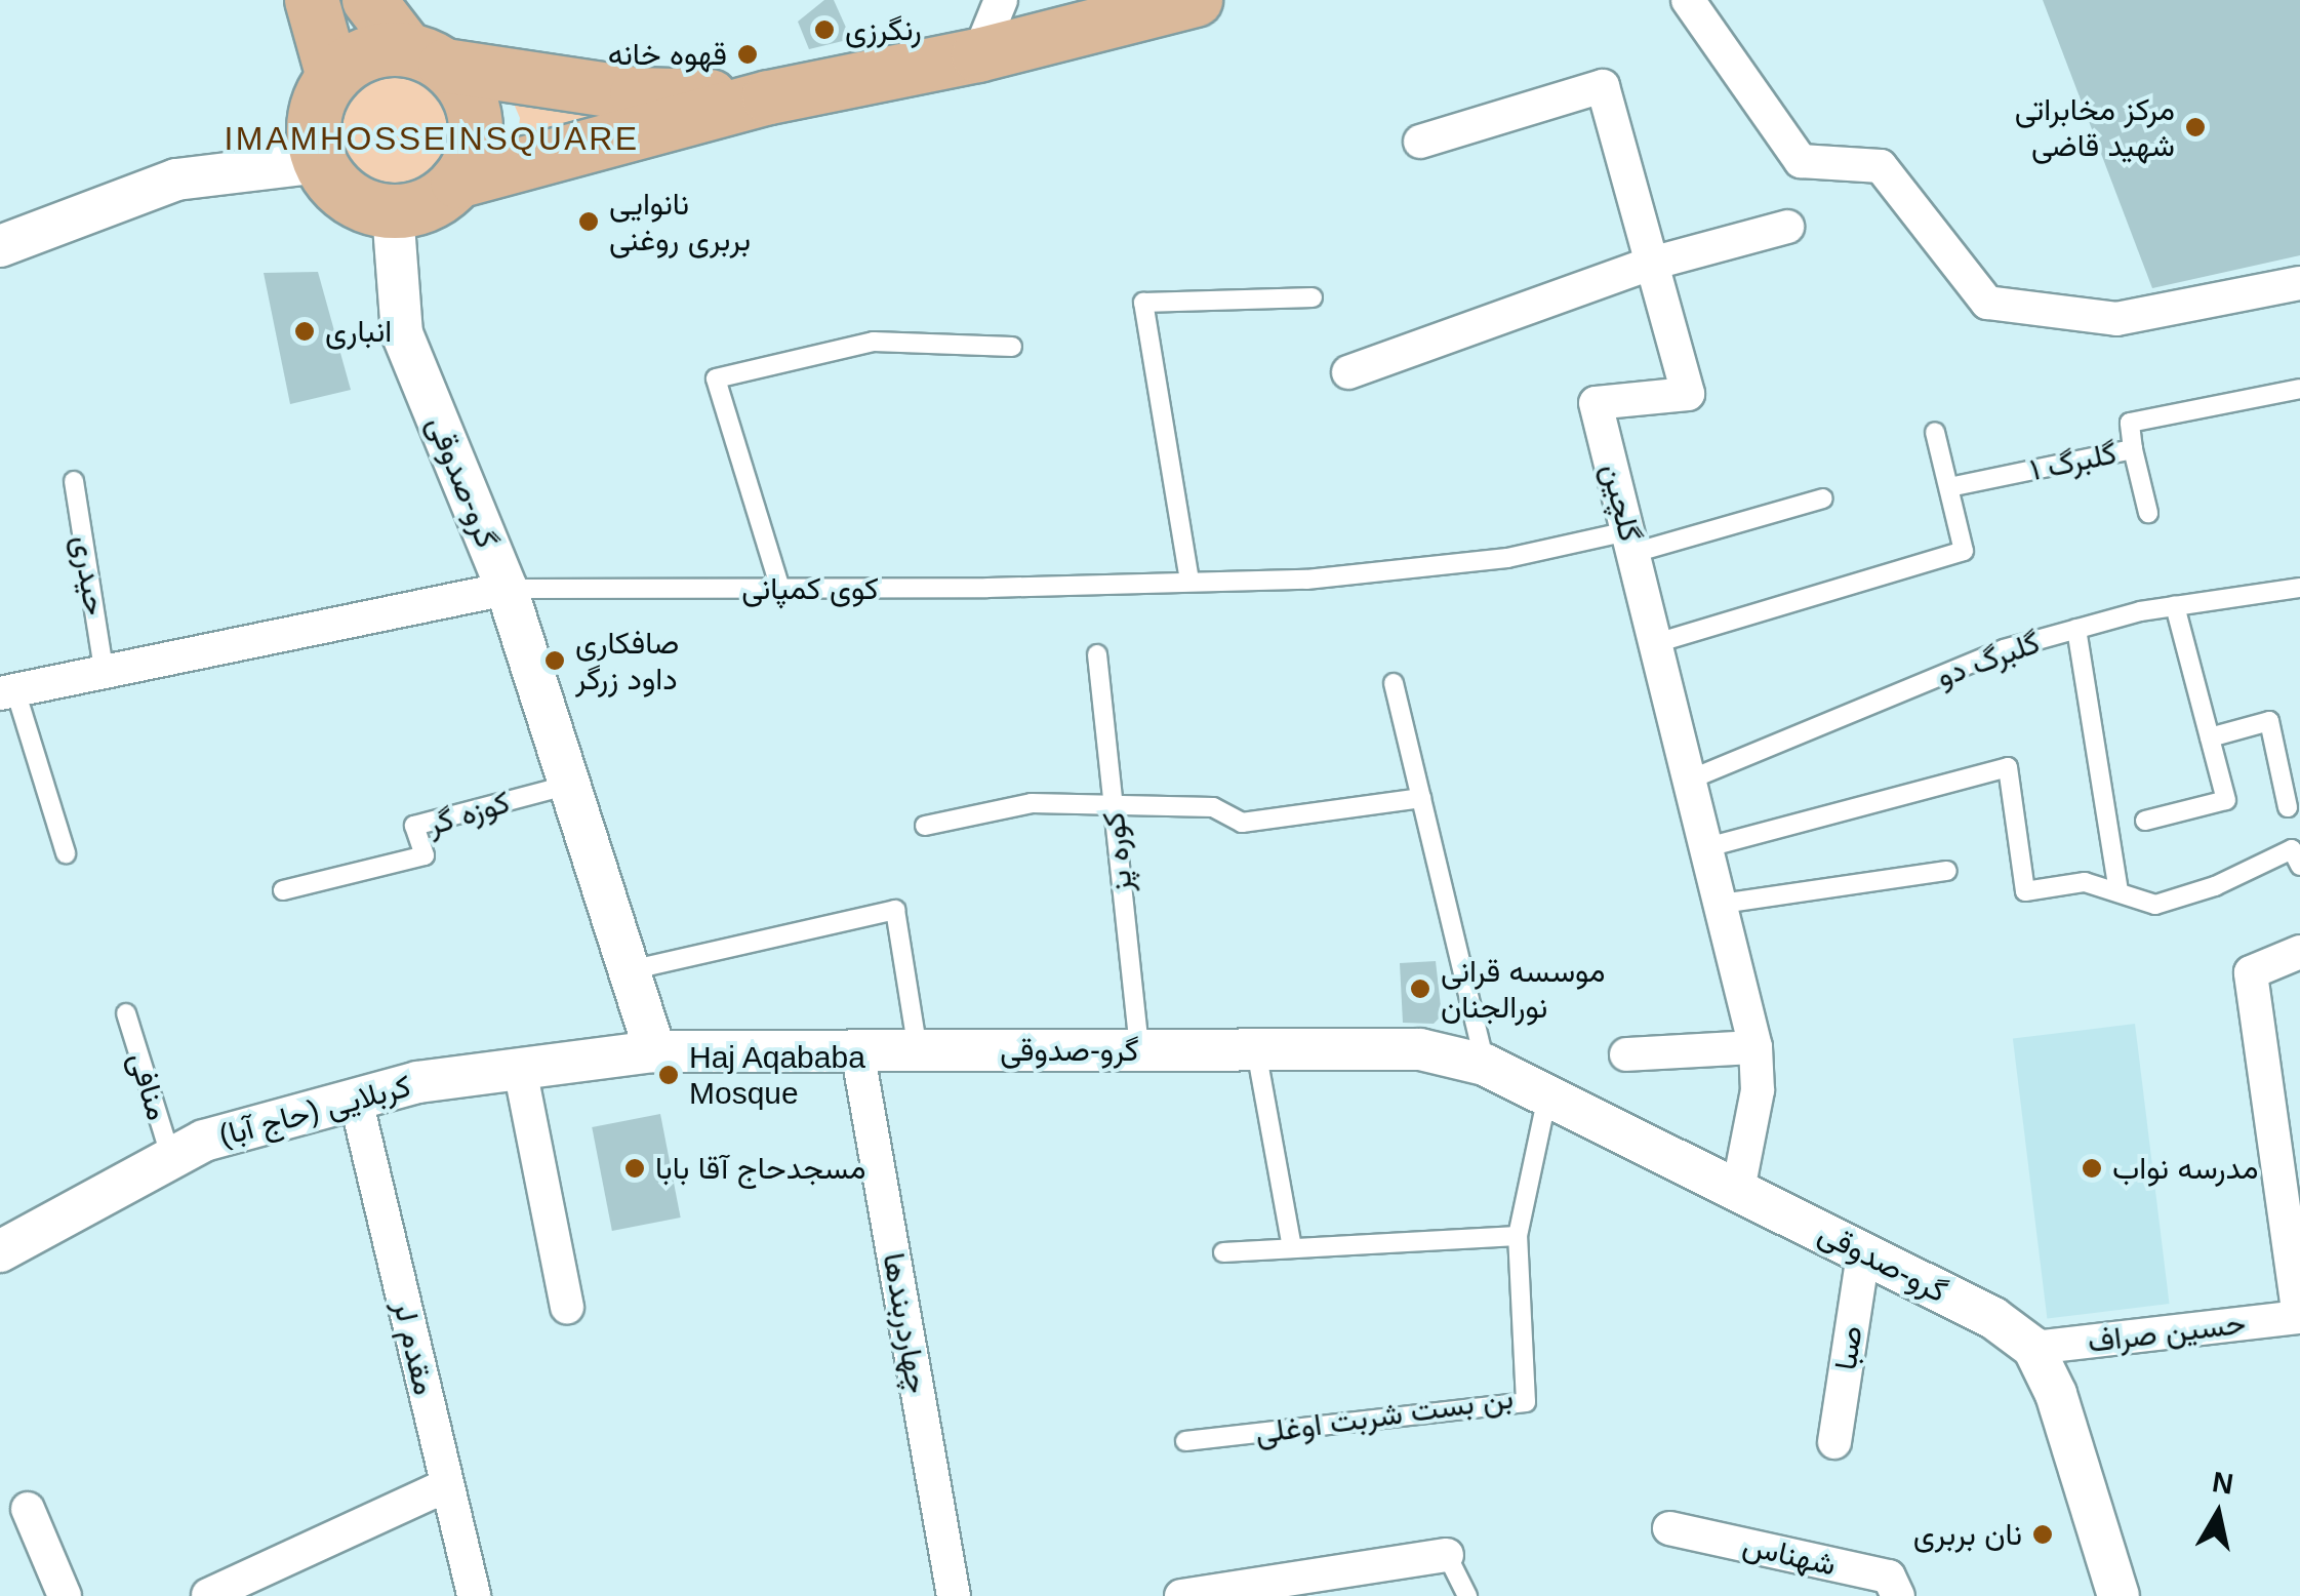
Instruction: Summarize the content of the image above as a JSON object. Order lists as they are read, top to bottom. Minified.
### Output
{"streets":{"street":["گرو-صدوقی","گلچین","کوی کمپانی","کربلایی (حاج آبا)","چهاردربندها","حسین صراف","مقدم لر","صبا","شهناس"],"lane":["گلبرگ ۱","حیدری","گلبرگ دو","کوزه گر","کوره پز","منافی","بن بست شربت اوغلی"]},"crossings":[["گرو-صدوقی","گلچین"],["گرو-صدوقی","کوی کمپانی"],["گرو-صدوقی","کوزه گر"],["گرو-صدوقی","کوره پز"],["گرو-صدوقی","کربلایی (حاج آبا)"],["گرو-صدوقی","چهاردربندها"],["گرو-صدوقی","حسین صراف"],["گرو-صدوقی","صبا"],["گرو-صدوقی","بن بست شربت اوغلی"],["گلچین","کوی کمپانی"],["گلچین","گلبرگ دو"],["حیدری","کوی کمپانی"],["منافی","کربلایی (حاج آبا)"],["کربلایی (حاج آبا)","مقدم لر"]],"districts":["IMAMHOSSEINSQUARE"],"places":["رنگرزی","قهوه خانه","مرکز مخابراتی شهید قاضی","نانوایی بربری روغنی","انباری","صافکاری داود زرگر","موسسه قرانی نورالجنان","Haj Aqababa Mosque","مسجدحاج آقا بابا","مدرسه نواب","نان بربری"],"north":"top"}
